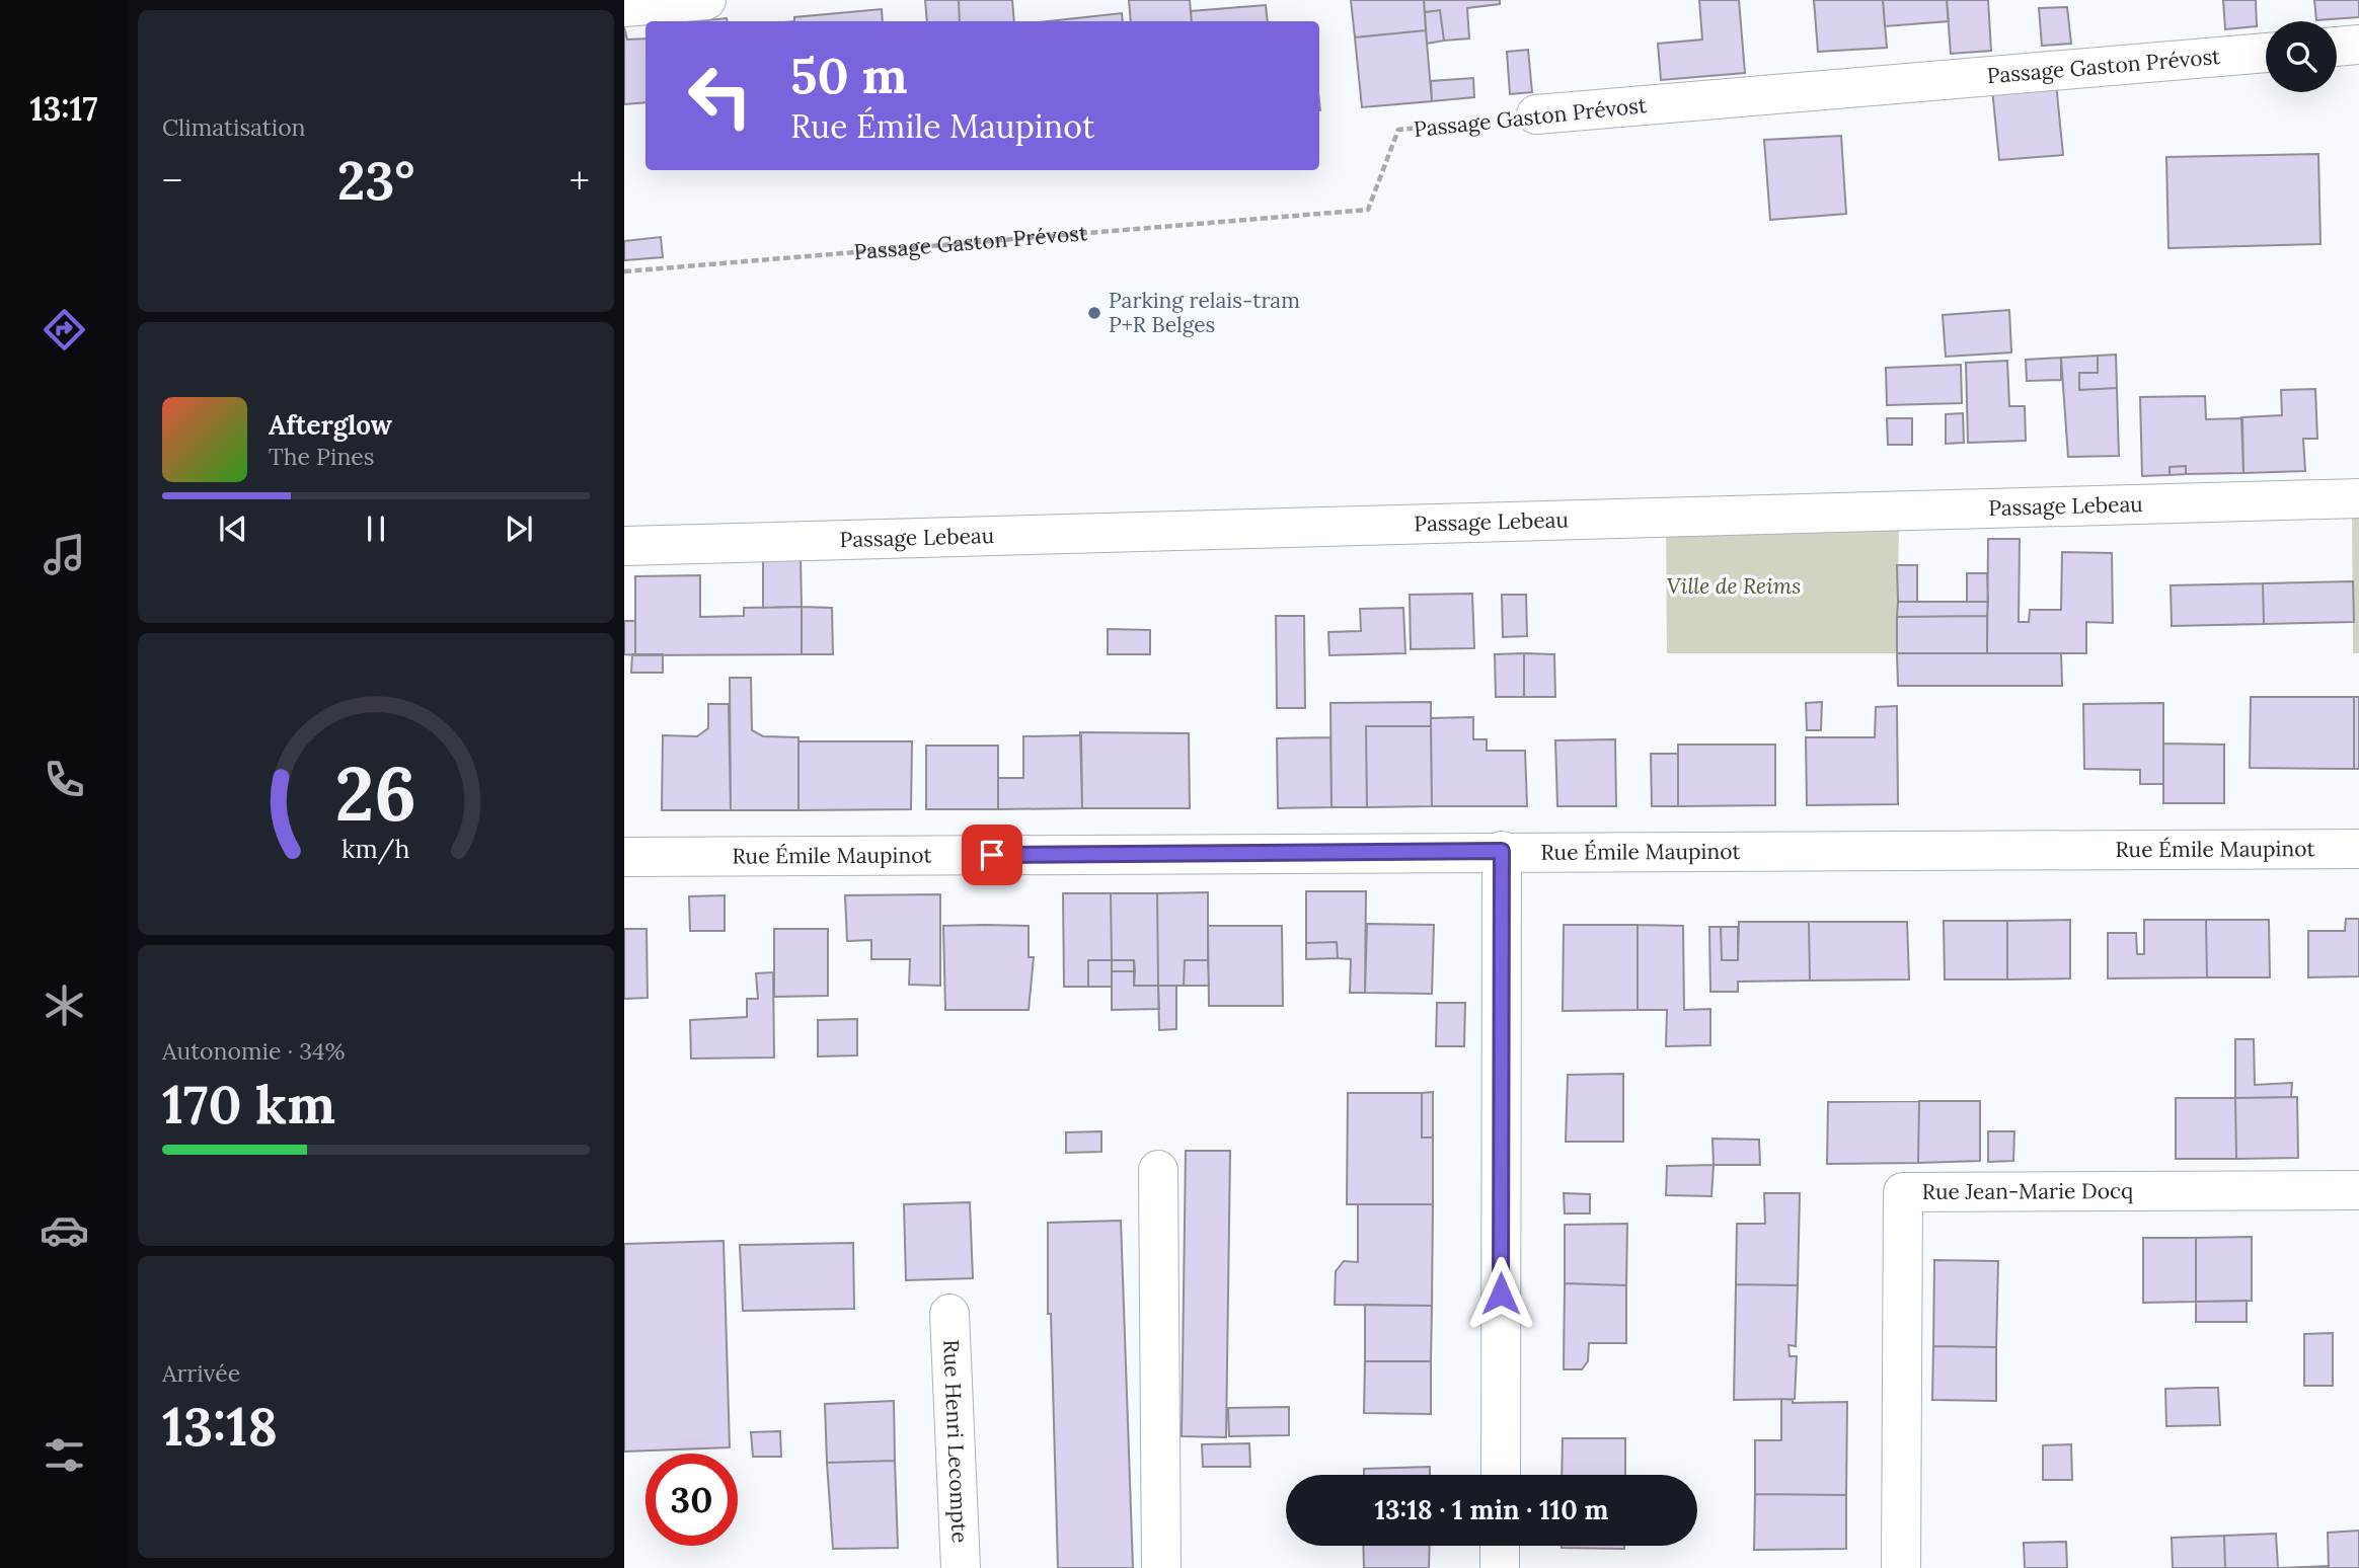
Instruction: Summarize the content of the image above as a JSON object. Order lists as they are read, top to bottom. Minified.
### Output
{"streets":{"street":["Passage Gaston Prévost","Passage Lebeau","Rue Émile Maupinot","Rue Jean-Marie Docq","Rue Henri Lecompte"]},"parks":["Ville de Reims"],"places":["Parking relais-tram P+R Belges"],"page":{"tabs":"13:17","tile":["Climatisation",["Autonomie · 34%","170 km"],["Arrivée","13:18"]],"turn":["50 m","Rue Émile Maupinot"],"heat":["−","23°","+"],"song":["Afterglow","The Pines"],"limit":"30","trip":"13:18 · 1 min · 110 m","gauge":["26","km/h"]}}
